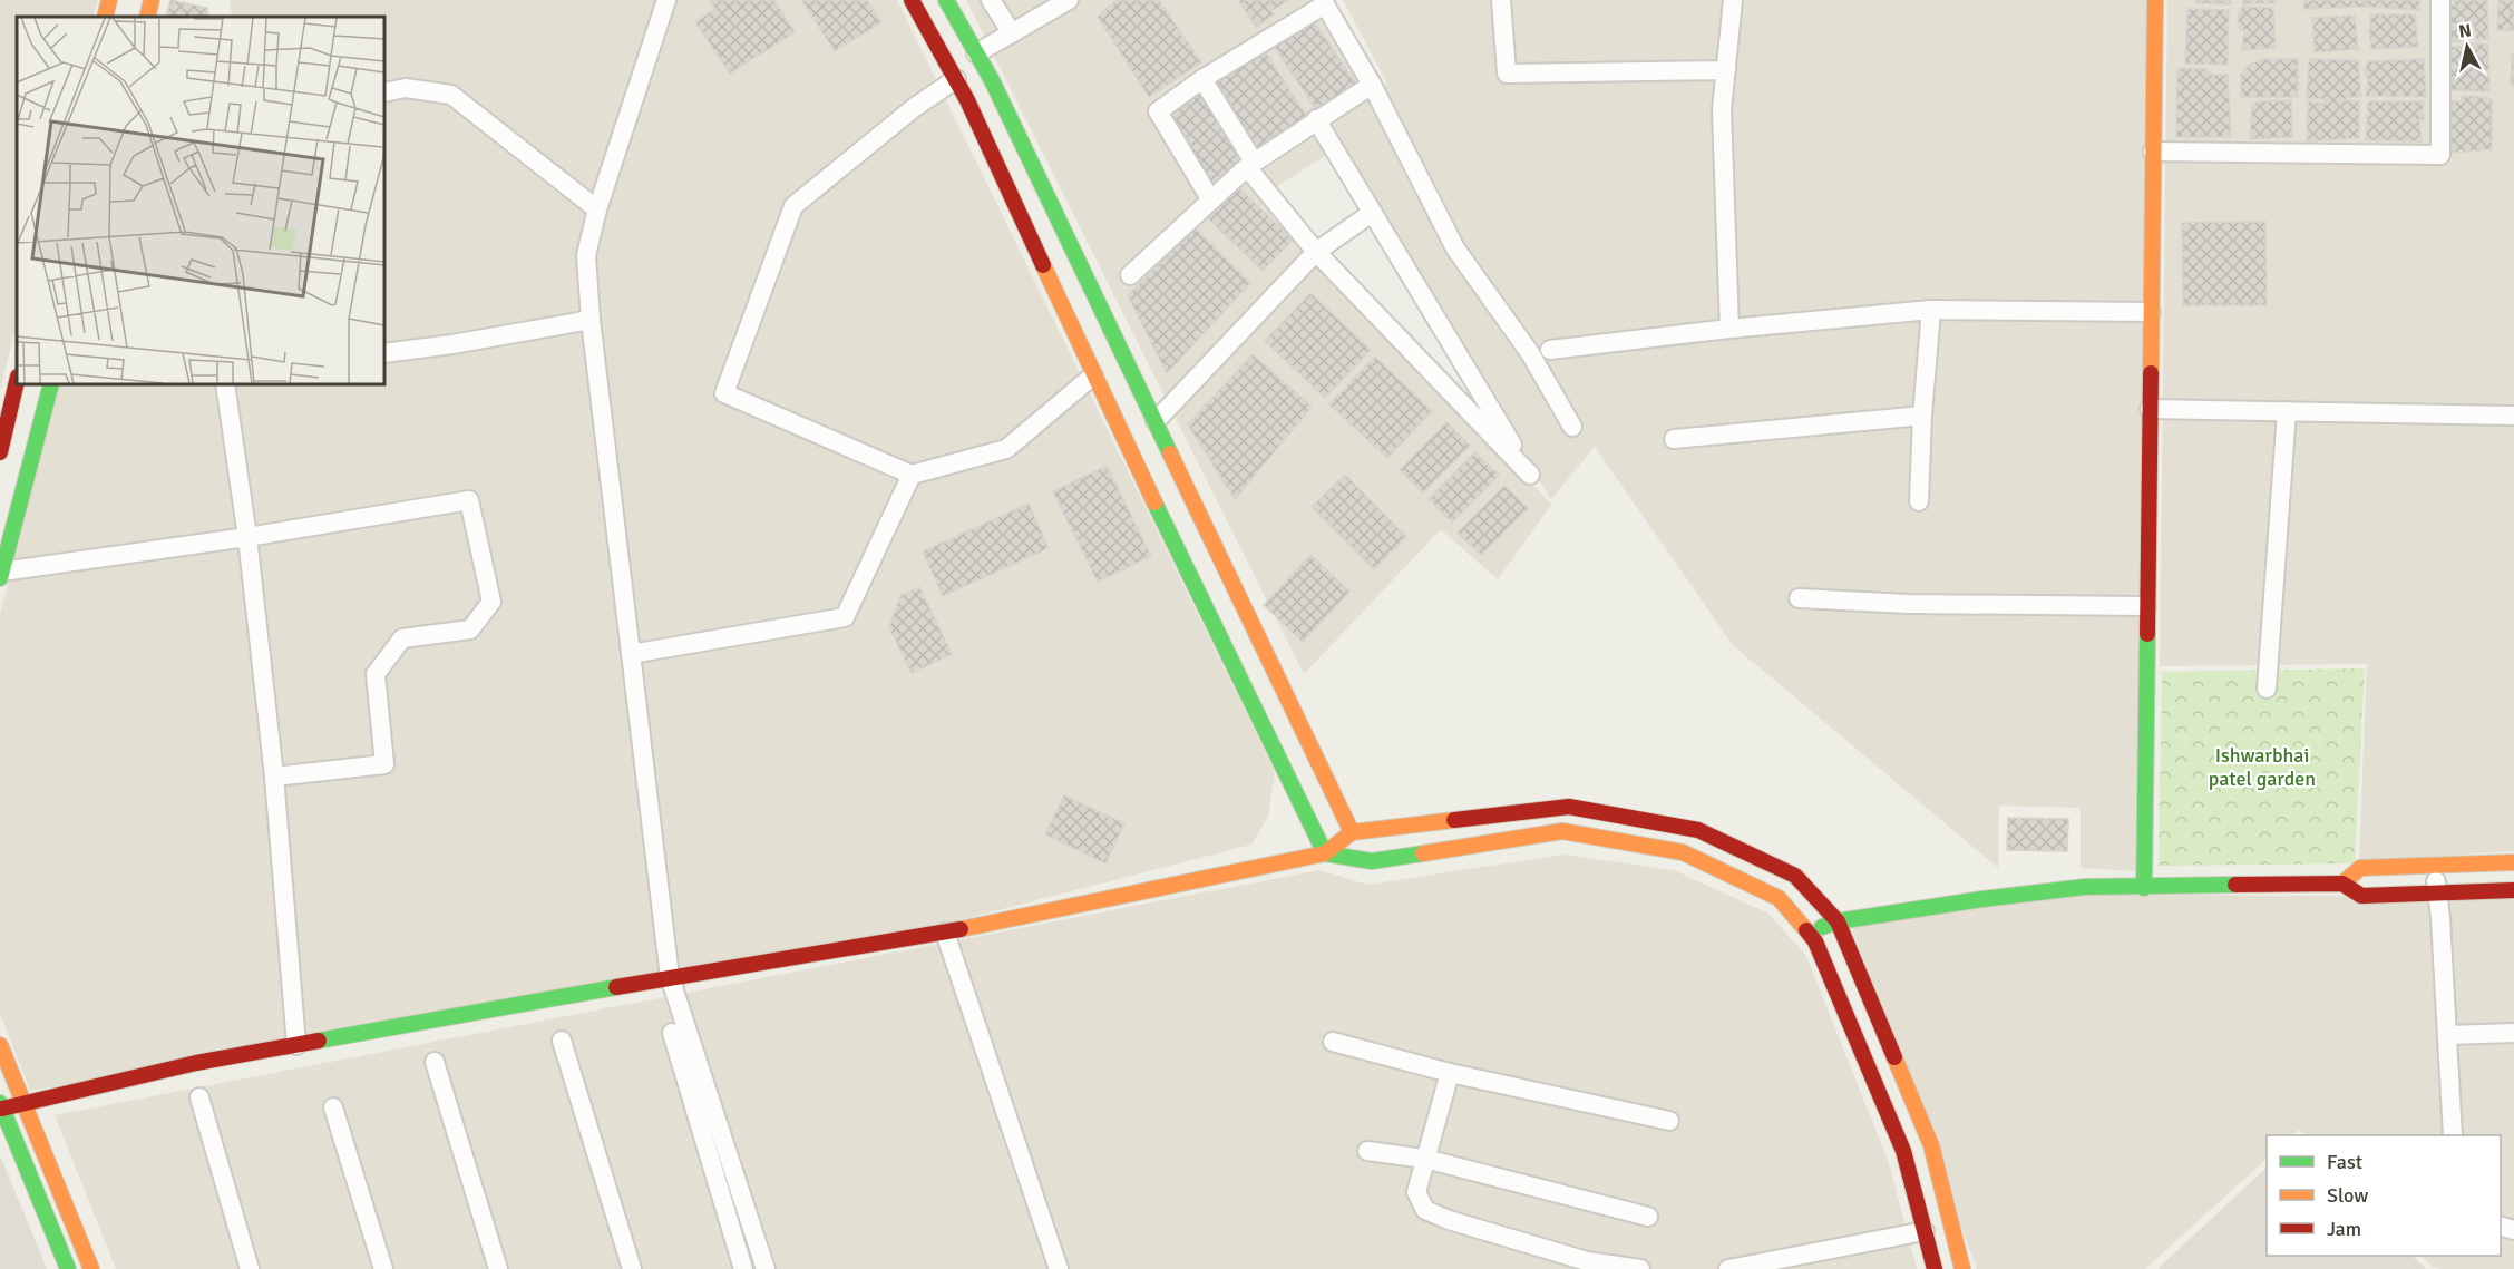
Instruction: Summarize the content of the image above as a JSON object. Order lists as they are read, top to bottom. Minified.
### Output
{"parks":["Ishwarbhai patel garden"],"legend":["Fast","Slow","Jam"],"north":"top"}
